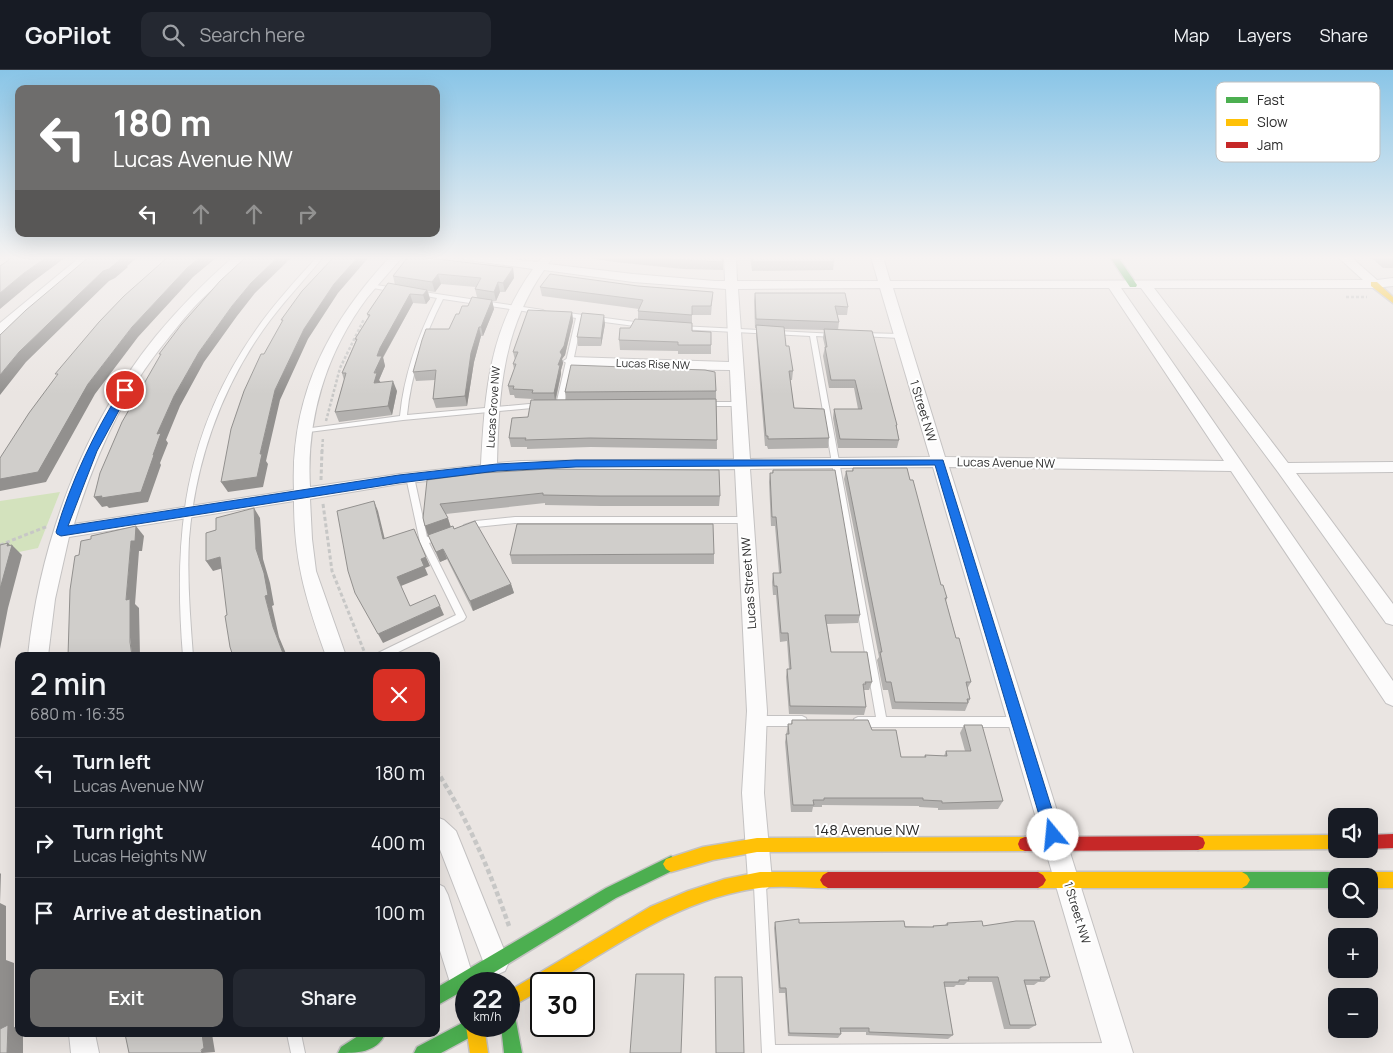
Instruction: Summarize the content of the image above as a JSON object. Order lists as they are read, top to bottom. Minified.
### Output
{"streets":{"street":["Lucas Rise NW","Lucas Grove NW","1 Street NW","Lucas Avenue NW","Lucas Street NW","148 Avenue NW"]},"crossings":[["Lucas Rise NW","Lucas Street NW"],["Lucas Grove NW","Lucas Avenue NW"],["1 Street NW","Lucas Avenue NW"],["1 Street NW","148 Avenue NW"],["Lucas Avenue NW","Lucas Street NW"],["Lucas Street NW","148 Avenue NW"]],"legend":["Fast","Slow","Jam"],"page":{"header":"GoPilot","search":"Search here","nav":["Map","Layers","Share"],"turn":["180 m","Lucas Avenue NW"],"heading":["2 min","680 m · 16:35"],"list":[{"name":"Turn left","note":"Lucas Avenue NW","value":"180 m"},{"name":"Turn right","note":"Lucas Heights NW","value":"400 m"},{"name":"Arrive at destination","value":"100 m"}],"map_buttons":["+","−"],"buttons":["Exit","Share"],"speed":"22 km/h","limit":"30"}}
